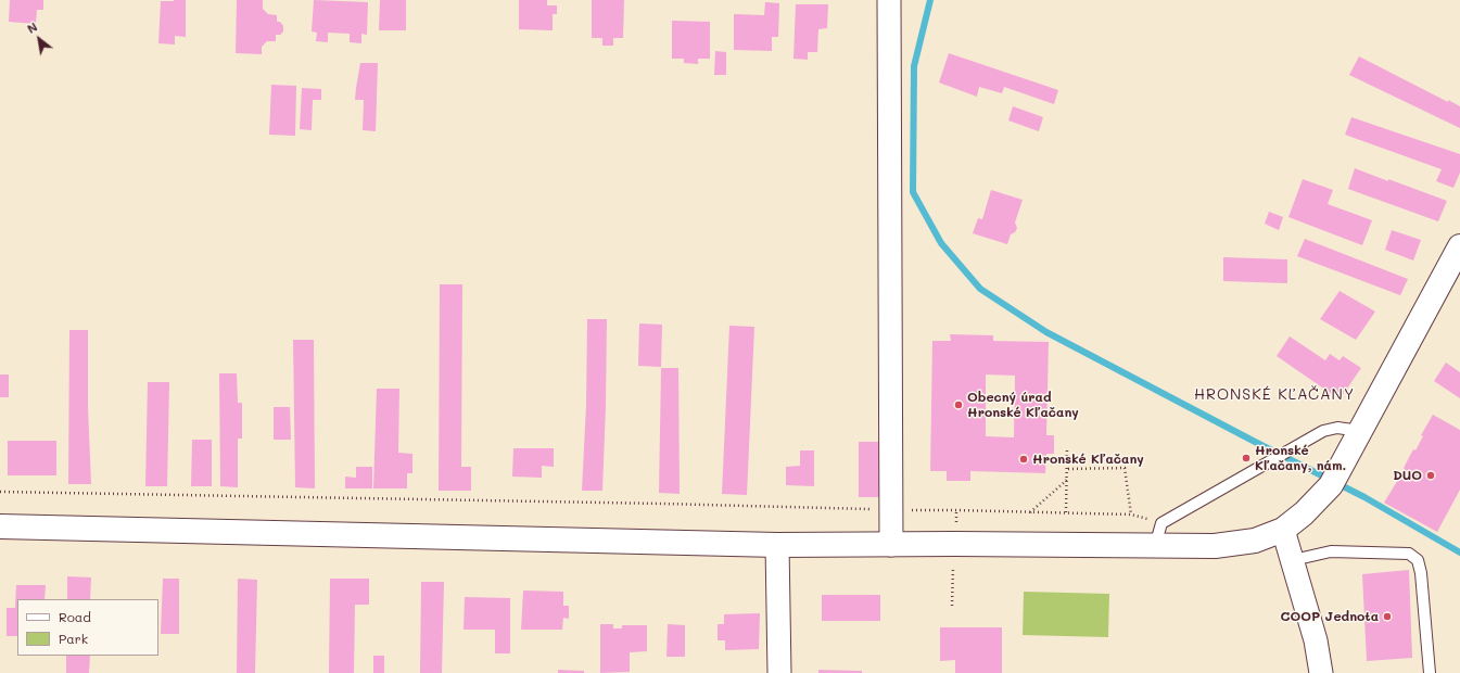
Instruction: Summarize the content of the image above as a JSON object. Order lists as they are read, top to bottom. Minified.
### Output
{"districts":["HRONSKÉ KĽAČANY"],"places":["Obecný úrad Hronské Kľačany","Hronské Kľačany, nám.","Hronské Kľačany","DUO","COOP Jednota"],"legend":["Road","Park"],"north":"top left"}
